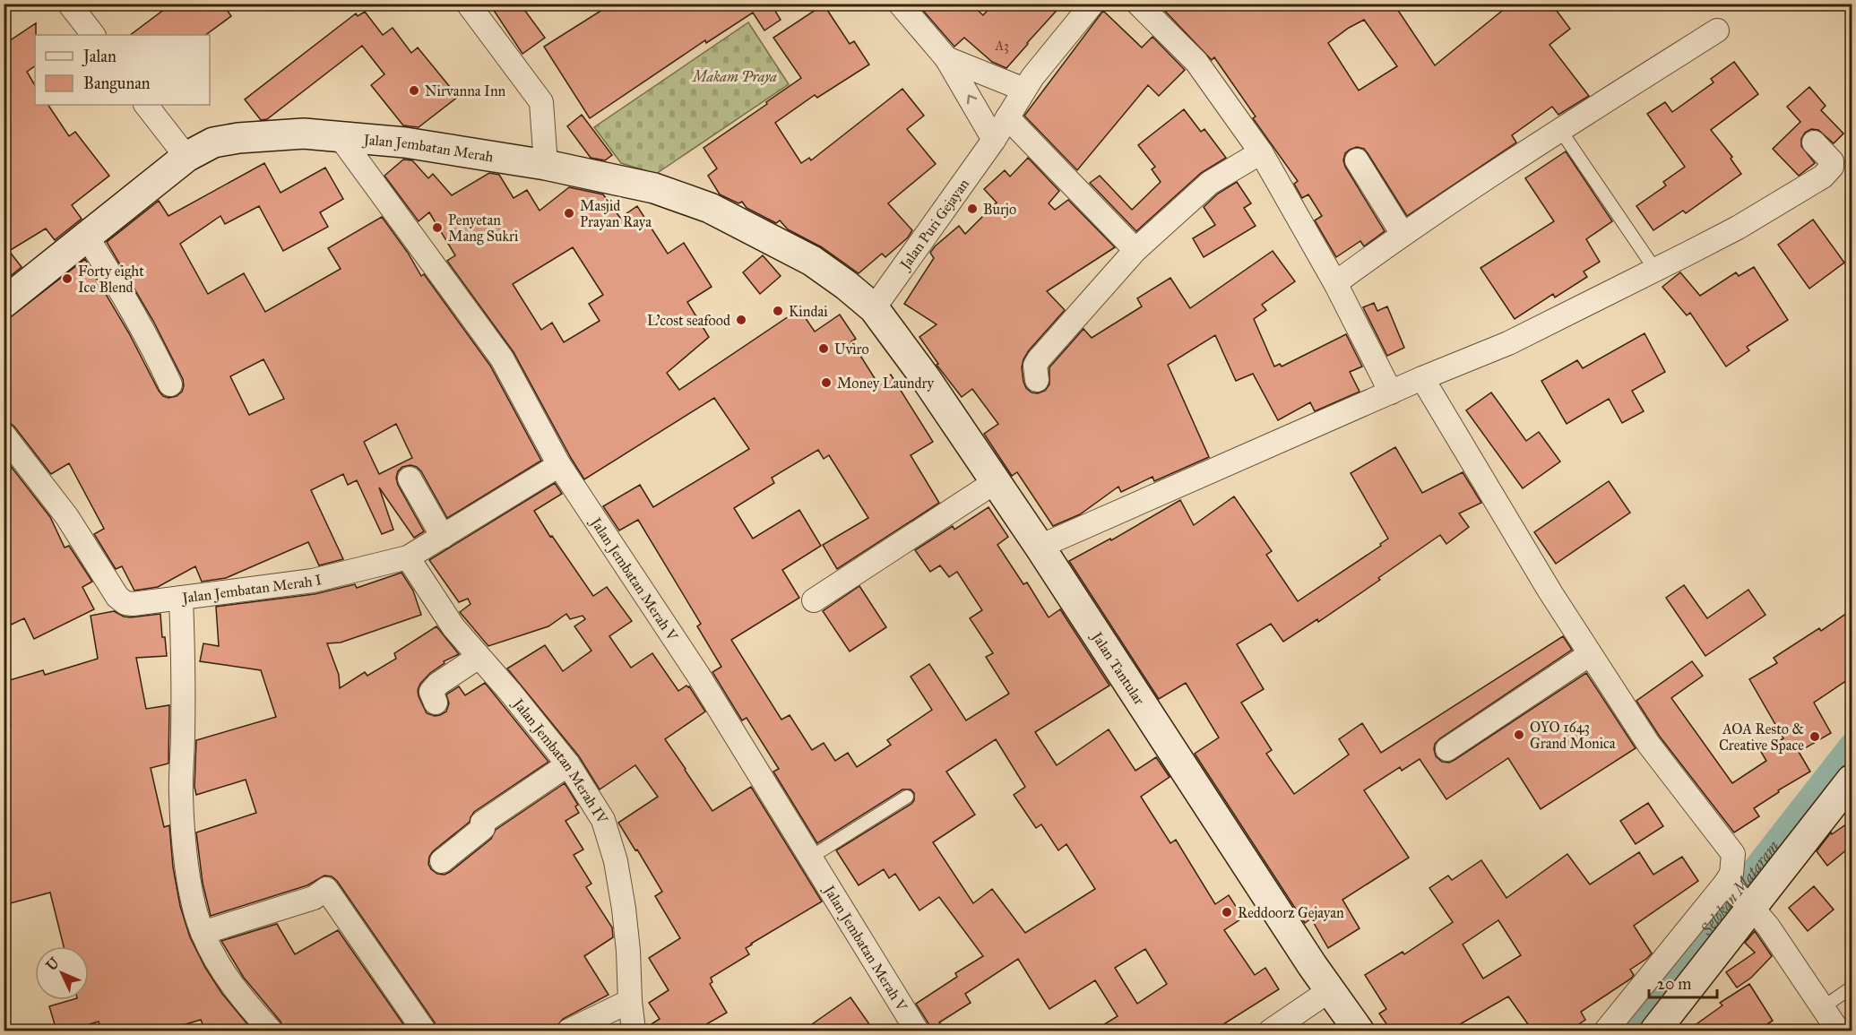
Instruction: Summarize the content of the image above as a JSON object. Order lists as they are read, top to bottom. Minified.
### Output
{"streets":{"street":["Jalan Jembatan Merah","Jalan Puri Gejayan","Jalan Jembatan Merah V","Jalan Jembatan Merah I","Jalan Tantular","Jalan Jembatan Merah IV"]},"crossings":[["Jalan Jembatan Merah","Jalan Puri Gejayan"],["Jalan Jembatan Merah","Jalan Jembatan Merah V"],["Jalan Jembatan Merah","Jalan Tantular"],["Jalan Puri Gejayan","Jalan Tantular"],["Jalan Jembatan Merah V","Jalan Jembatan Merah I"],["Jalan Jembatan Merah I","Jalan Jembatan Merah IV"]],"water":["Selokan Mataram"],"parks":["Makam Praya"],"places":["Nirvanna Inn","Burjo","Masjid Prayan Raya","Penyetan Mang Sukri","Forty eight Ice Blend","Kindai","L'cost seafood","Uviro","Money Laundry","OYO 1643 Grand Monica","AOA Resto & Creative Space","Reddoorz Gejayan"],"house_numbers":["A3"],"legend":["Jalan","Bangunan"],"scale_bar":"20 m","north":"top left"}
